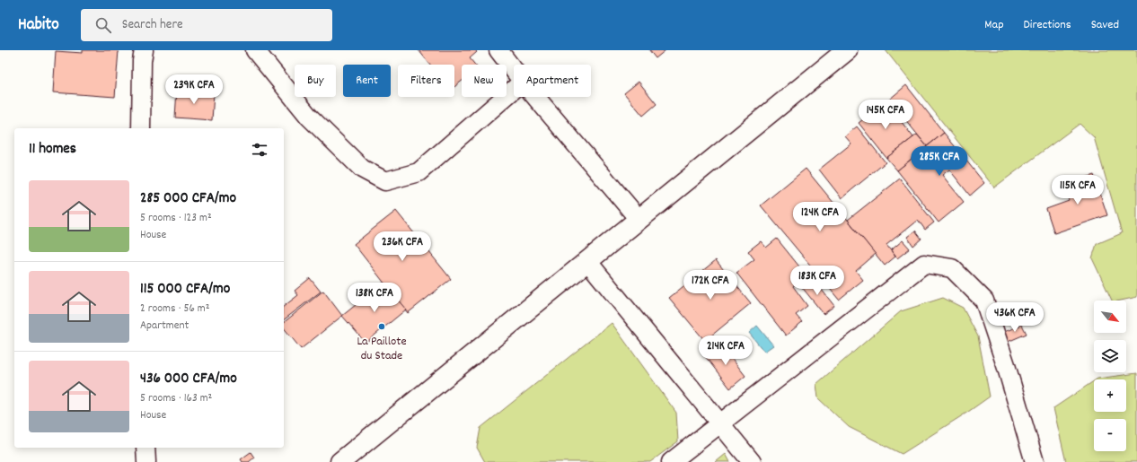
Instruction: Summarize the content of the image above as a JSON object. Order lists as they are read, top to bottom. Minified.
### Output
{"places":["La Paillote du Stade"],"north":"bottom right","page":{"header":"Habito","search":"Search here","nav":["Map","Directions","Saved"],"chip":["Buy","Rent","Filters","New","Apartment"],"price":["239K CFA","145K CFA","285K CFA","115K CFA","124K CFA","236K CFA","183K CFA","172K CFA","138K CFA","436K CFA","214K CFA"],"heading":"11 homes","list":[{"name":"285 000 CFA/mo","note":"5 rooms · 123 m² · House"},{"name":"115 000 CFA/mo","note":"2 rooms · 56 m² · Apartment"},{"name":"436 000 CFA/mo","note":"5 rooms · 163 m² · House"}],"map_buttons":["+","−"]}}
